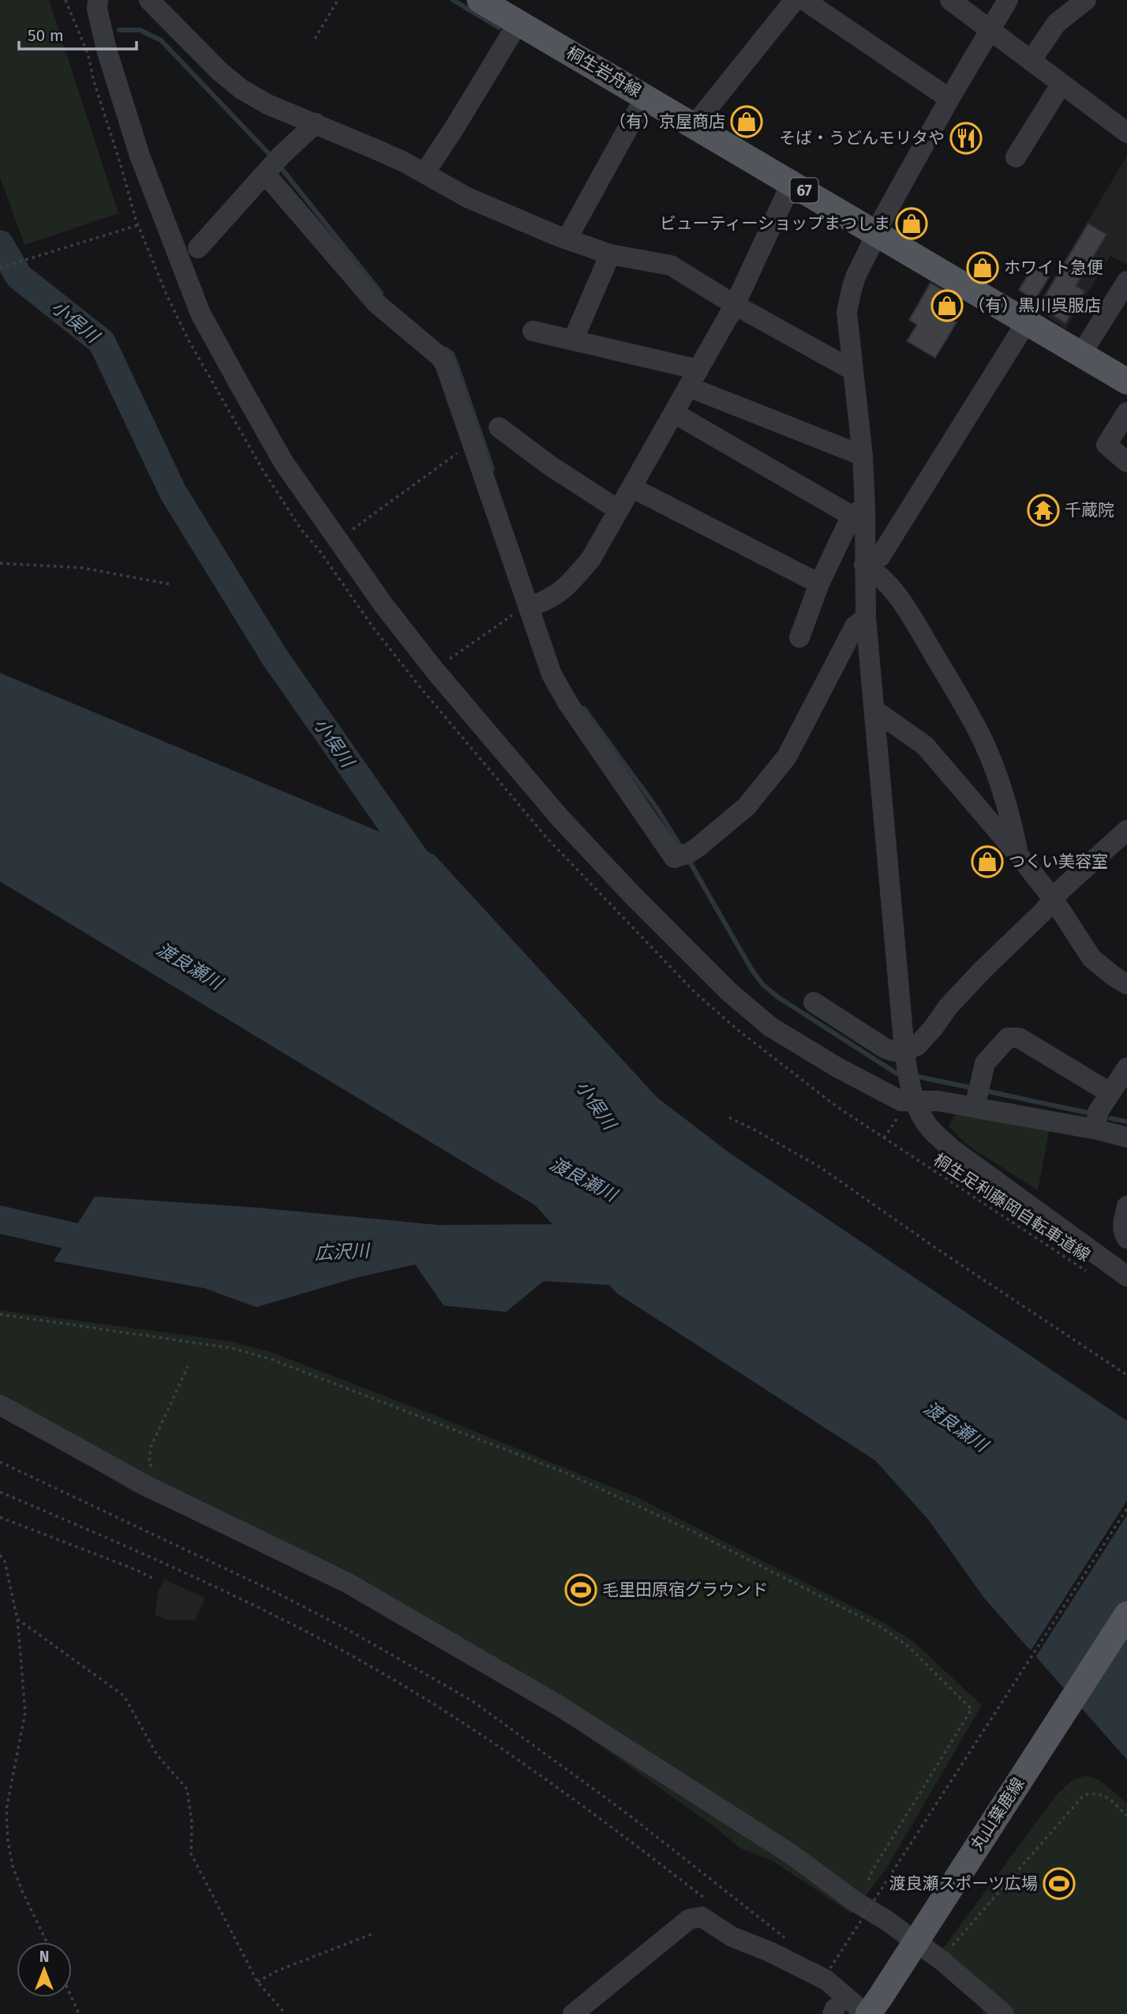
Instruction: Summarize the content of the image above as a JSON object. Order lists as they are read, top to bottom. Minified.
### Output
{"streets":{"main road":["桐生岩舟線","67","丸山葉鹿線"],"path":["桐生足利藤岡自転車道線"]},"water":["小俣川","渡良瀬川","広沢川"],"places":{"shop":["（有）京屋商店","ビューティーショップまつしま","ホワイト急便","（有）黒川呉服店","つくい美容室"],"restaurant":["そば・うどんモリタや"],"temple":["千蔵院"],"sports":["毛里田原宿グラウンド","渡良瀬スポーツ広場"]},"scale_bar":"50 m","north":"top"}
